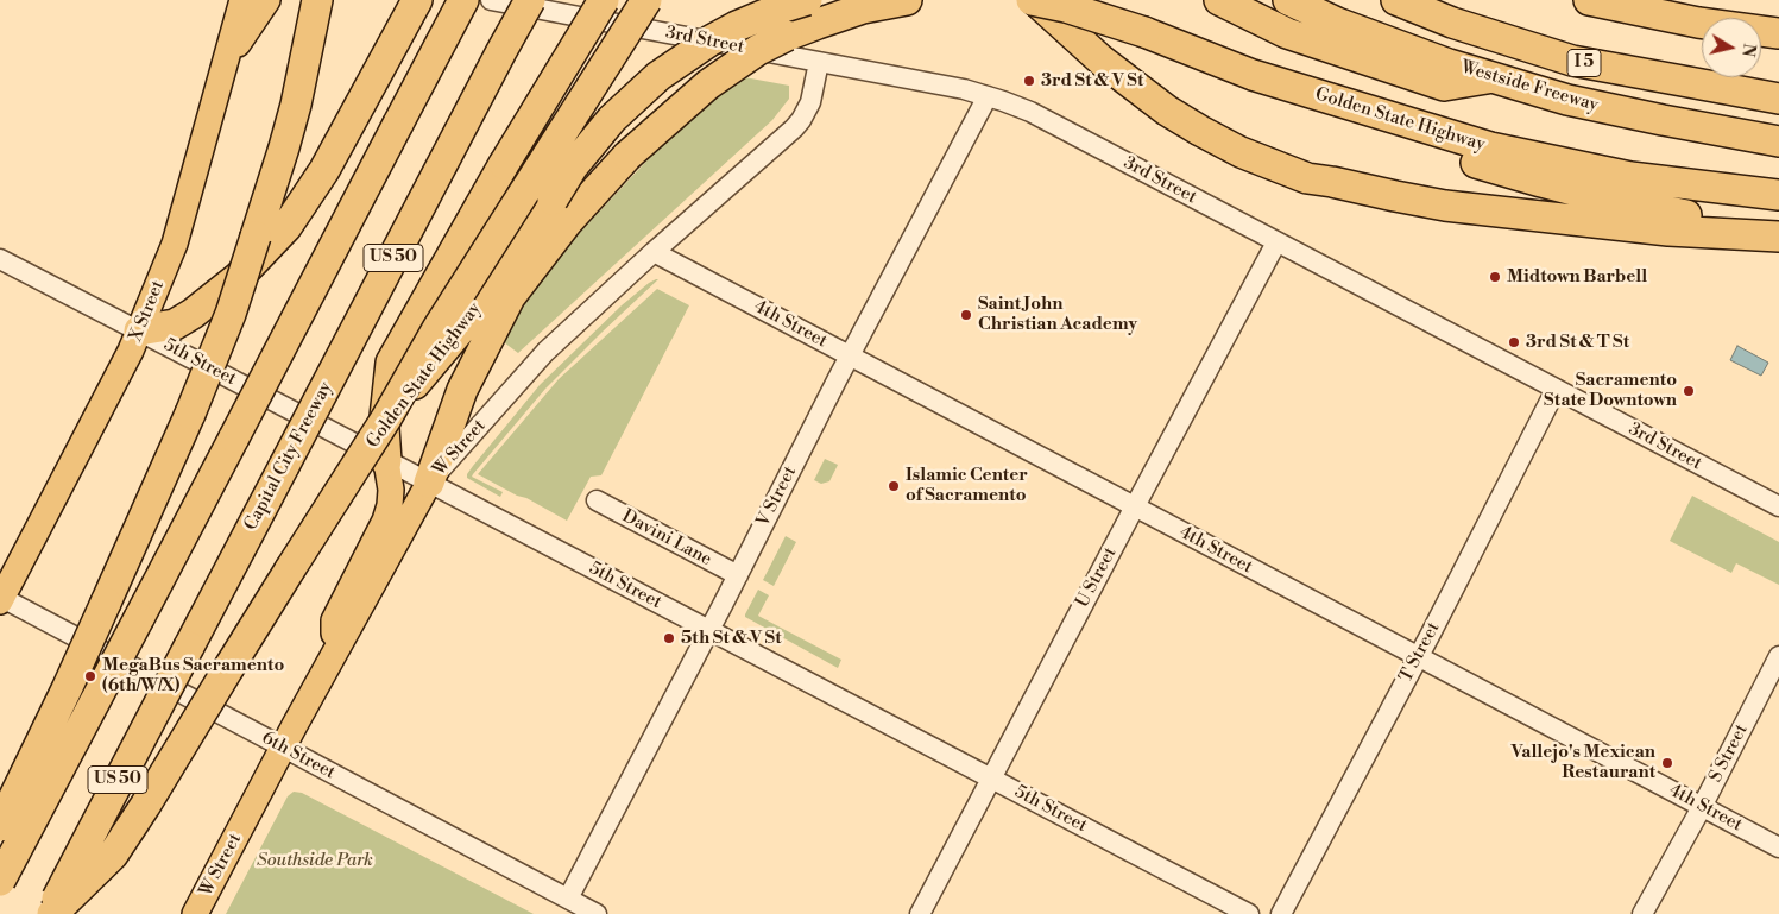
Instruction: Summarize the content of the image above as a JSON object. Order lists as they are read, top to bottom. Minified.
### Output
{"streets":{"highway":["I 5","Westside Freeway","Golden State Highway","US 50","Capital City Freeway"],"main road":["X Street","W Street"],"street":["3rd Street","4th Street","5th Street","V Street","Davini Lane","U Street","T Street","S Street","6th Street"]},"crossings":[["3rd Street","W Street"],["3rd Street","V Street"],["3rd Street","U Street"],["3rd Street","T Street"],["Golden State Highway","Capital City Freeway"],["X Street","5th Street"],["X Street","6th Street"],["4th Street","W Street"],["4th Street","V Street"],["4th Street","U Street"],["4th Street","T Street"],["4th Street","S Street"],["5th Street","W Street"],["5th Street","V Street"],["5th Street","U Street"],["W Street","6th Street"],["V Street","Davini Lane"],["V Street","6th Street"]],"parks":["Southside Park"],"places":["3rd St & V St","Midtown Barbell","Saint John Christian Academy","3rd St & T St","Sacramento State Downtown","Islamic Center of Sacramento","5th St & V St","MegaBus Sacramento (6th/W/X)","Vallejo's Mexican Restaurant"],"north":"right"}
